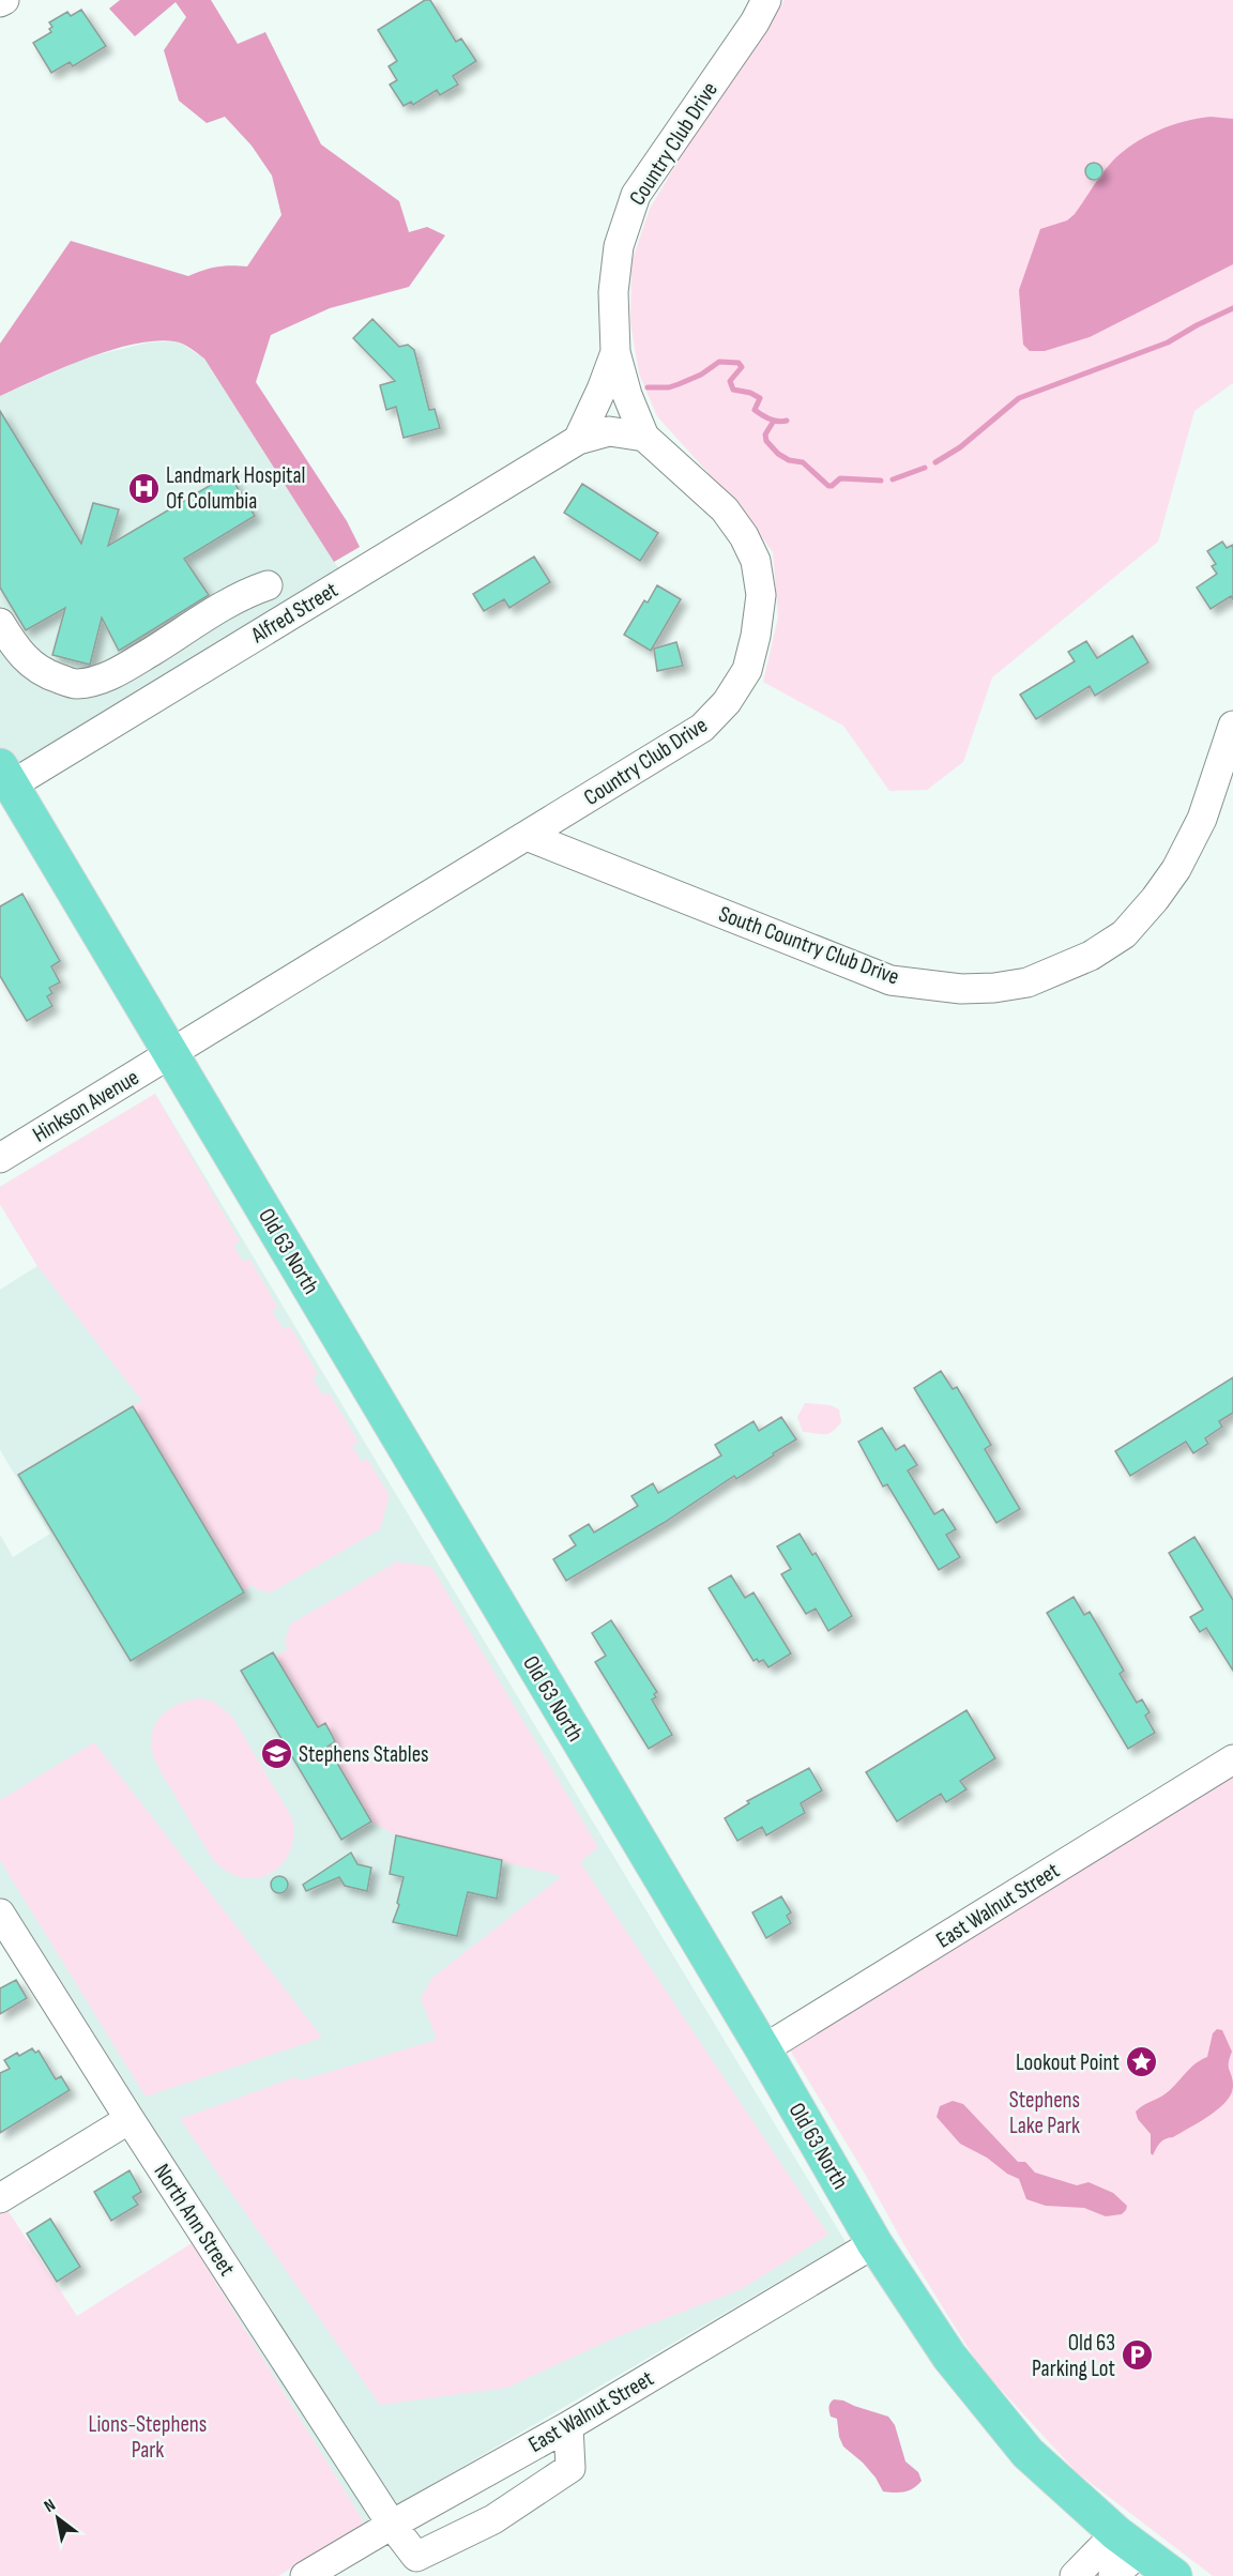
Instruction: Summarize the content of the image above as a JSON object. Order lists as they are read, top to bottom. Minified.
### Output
{"streets":{"main road":["Old 63 North"],"street":["Country Club Drive","Alfred Street","South Country Club Drive","Hinkson Avenue","East Walnut Street","North Ann Street"]},"crossings":[["Country Club Drive","Alfred Street"],["Country Club Drive","South Country Club Drive"],["Country Club Drive","Hinkson Avenue"],["Country Club Drive","Old 63 North"],["Alfred Street","Old 63 North"],["Hinkson Avenue","Old 63 North"],["Old 63 North","East Walnut Street"],["East Walnut Street","North Ann Street"]],"parks":["Stephens Lake Park","Lions-Stephens Park"],"places":{"hospital":["Landmark Hospital Of Columbia"],"school or university":["Stephens Stables"],"place":["Lookout Point"],"parking":["Old 63 Parking Lot"]},"north":"top left"}
